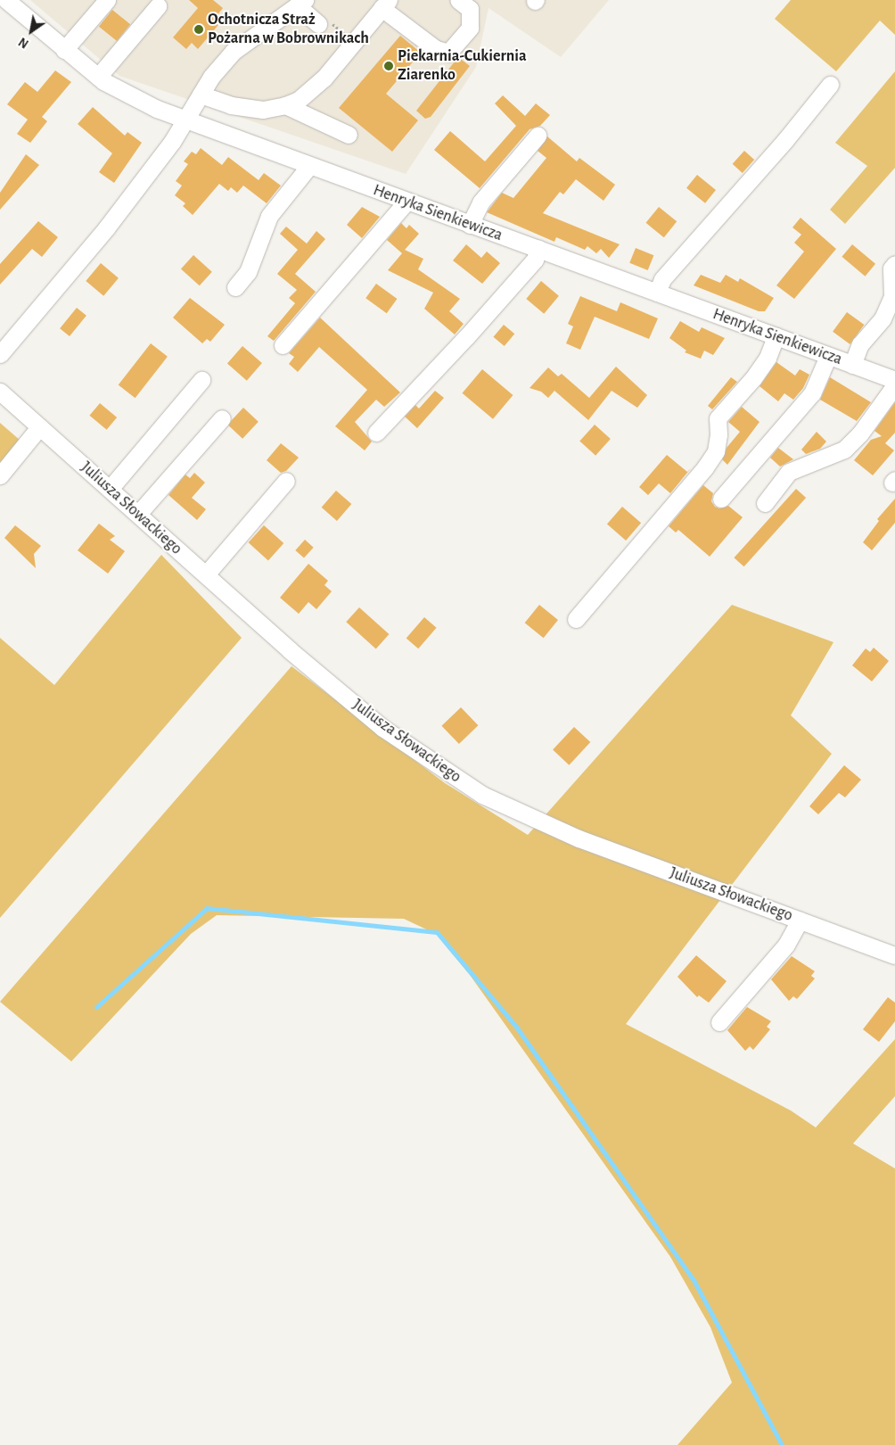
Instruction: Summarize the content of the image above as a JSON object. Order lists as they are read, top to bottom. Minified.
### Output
{"streets":{"street":["Henryka Sienkiewicza","Juliusza Słowackiego"]},"places":["Ochotnicza Straż Pożarna w Bobrownikach","Piekarnia-Cukiernia Ziarenko"],"north":"bottom left"}
